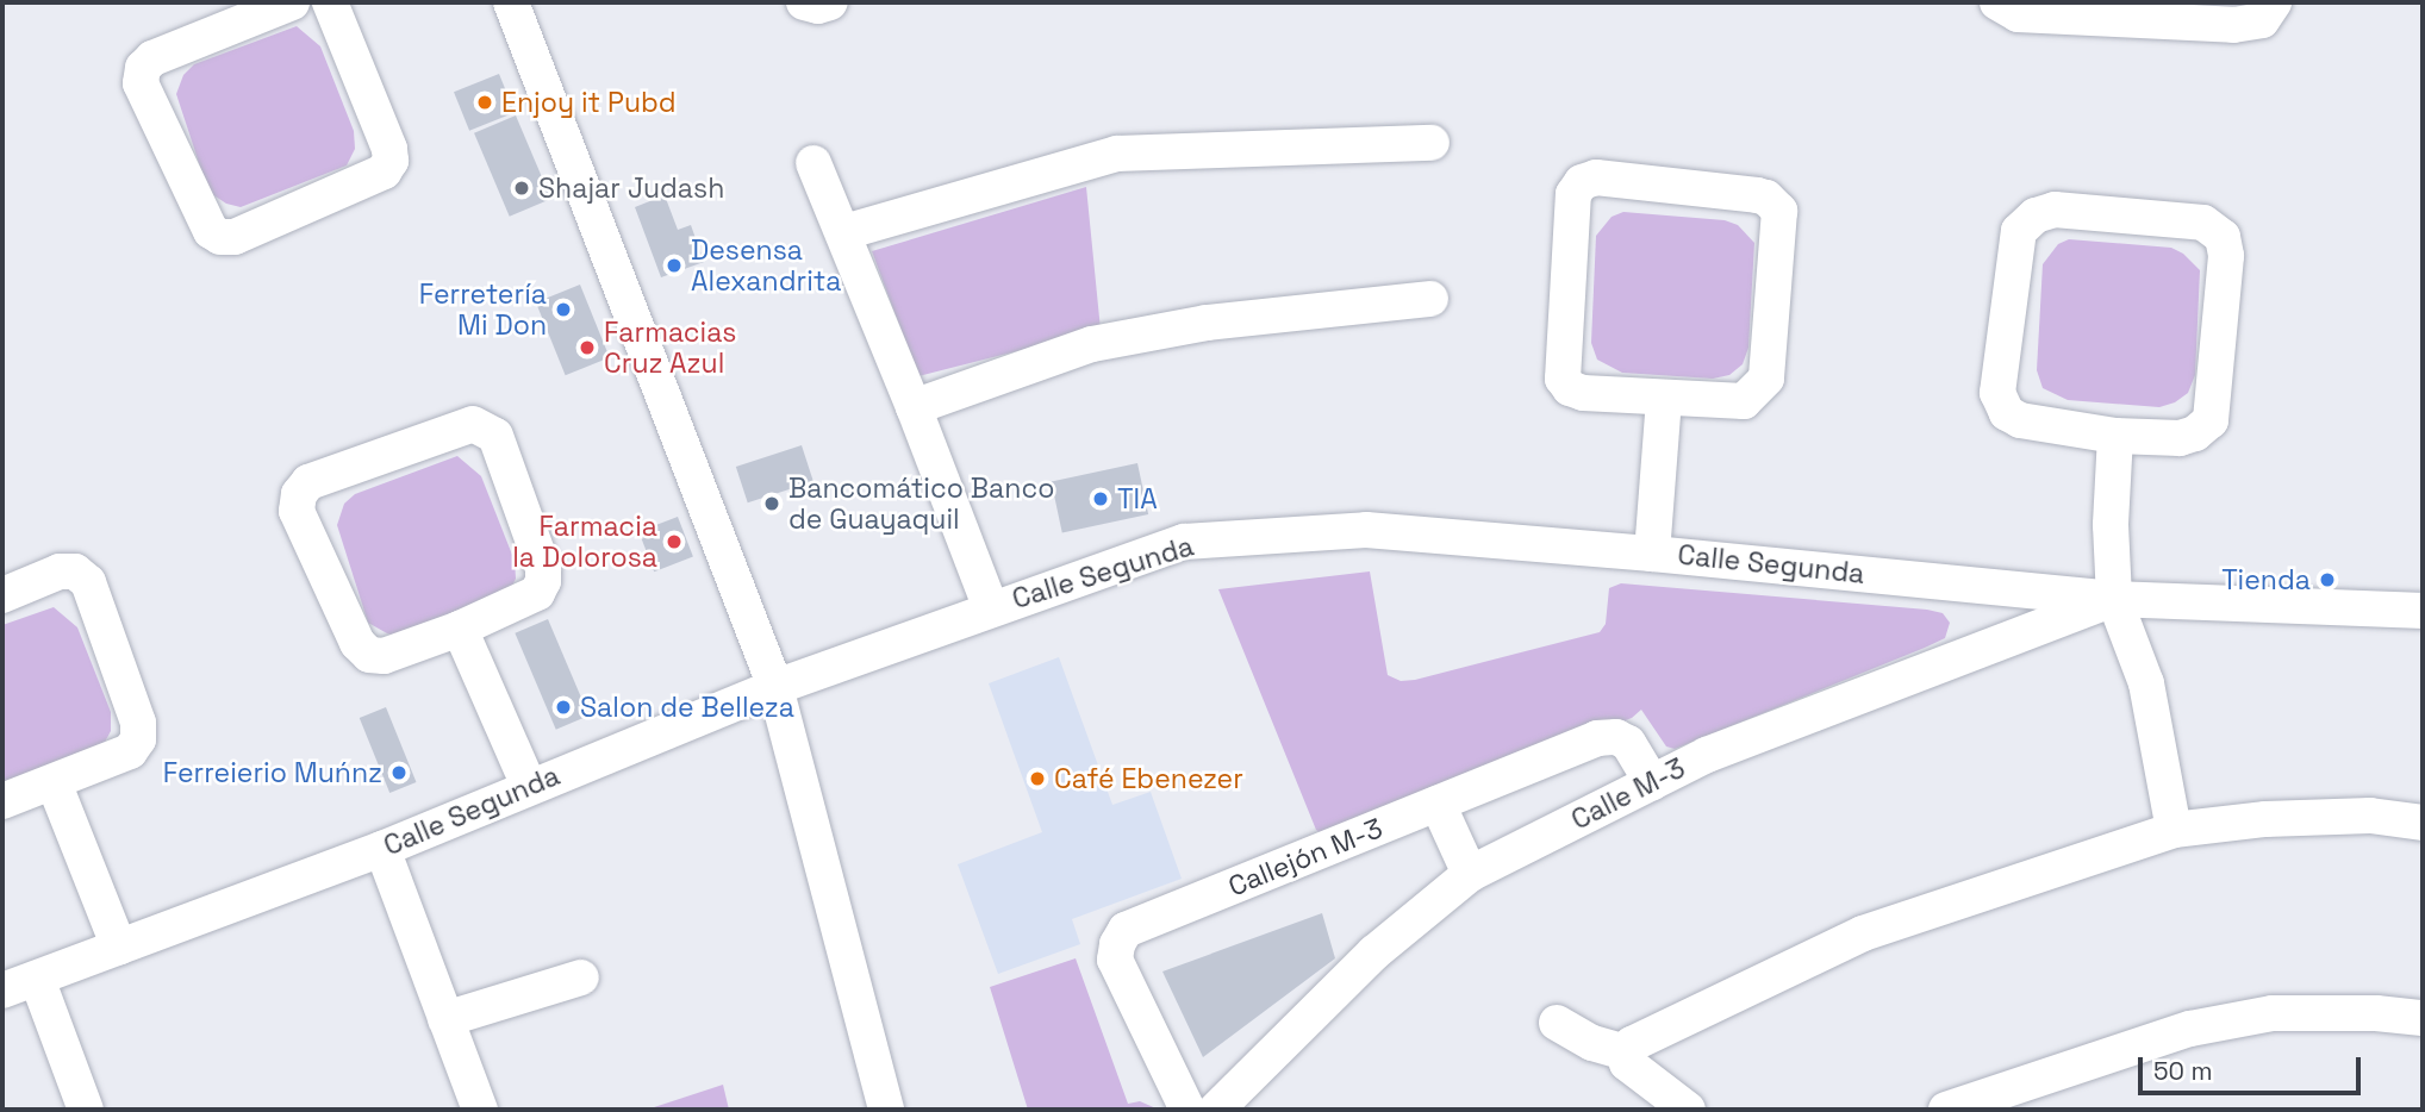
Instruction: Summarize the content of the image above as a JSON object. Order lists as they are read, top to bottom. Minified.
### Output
{"streets":{"street":["Calle Segunda","Calle M-3","Callejón M-3"]},"crossings":[["Calle Segunda","Calle M-3"],["Calle M-3","Callejón M-3"]],"places":["Enjoy it Pubd","Shajar Judash","Desensa Alexandrita","Ferretería Mi Don","Farmacias Cruz Azul","TIA","Bancomático Banco de Guayaquil","Farmacia la Dolorosa","Tienda","Salon de Belleza","Ferreierio Muńnz","Café Ebenezer"],"scale_bar":"50 m"}
